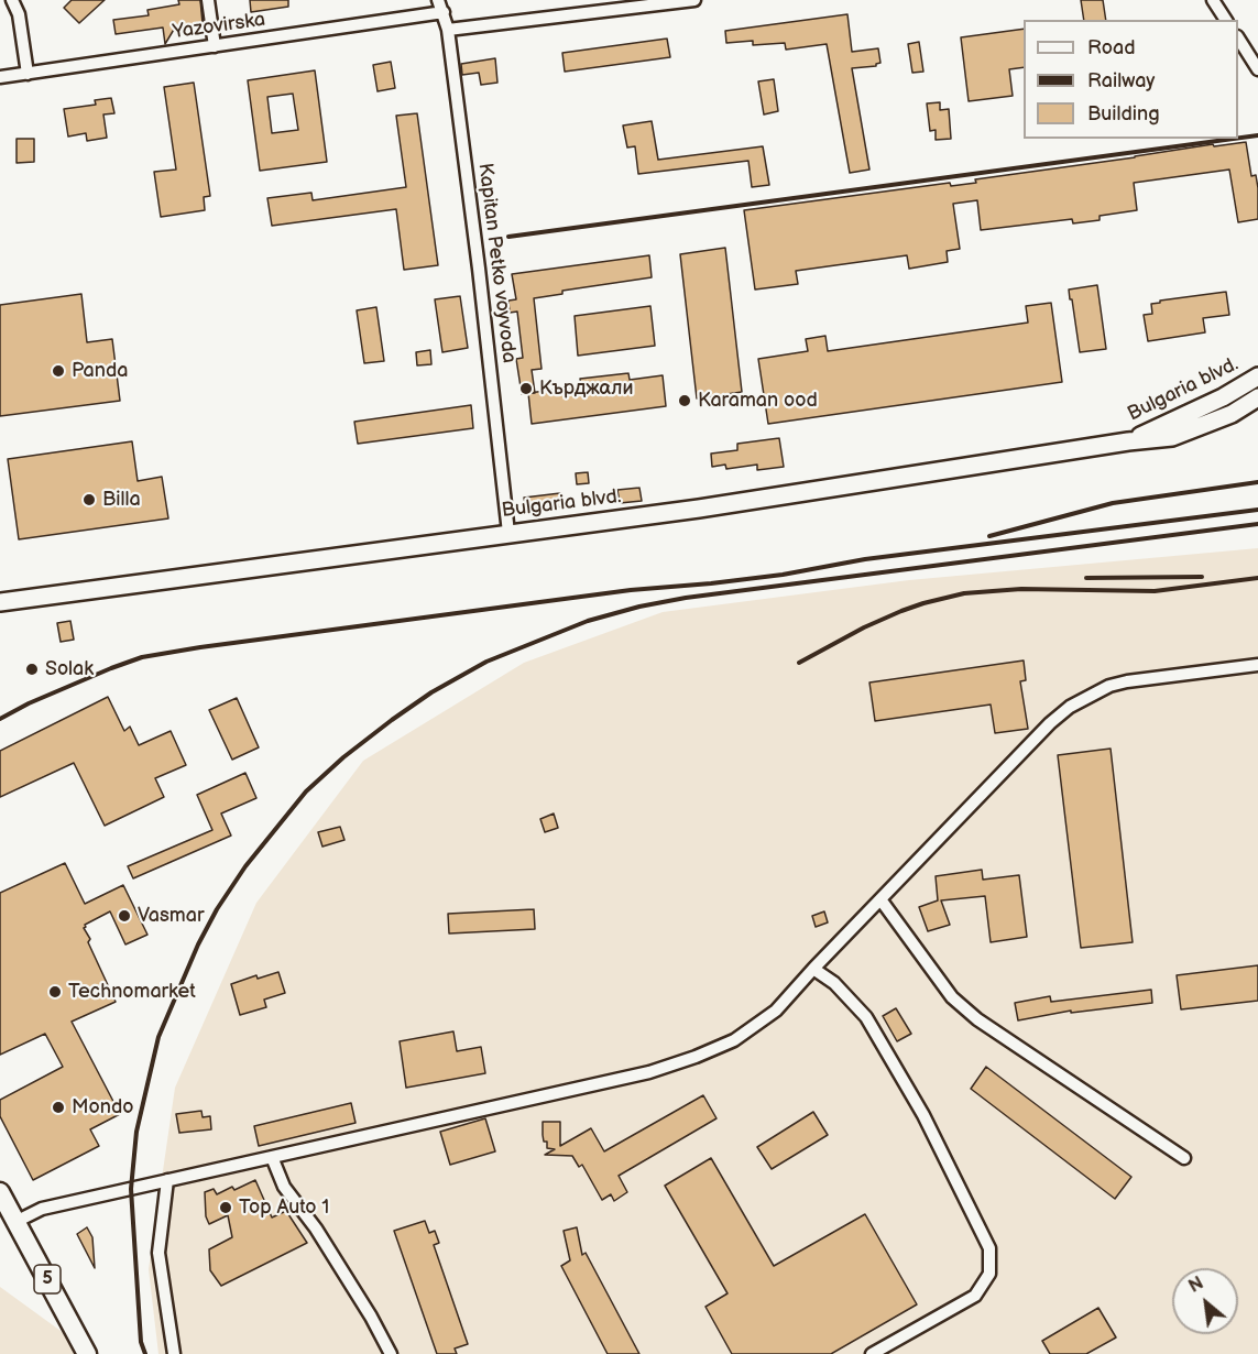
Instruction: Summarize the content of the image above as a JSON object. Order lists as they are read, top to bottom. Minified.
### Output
{"streets":{"main road":["5"],"street":["Yazovirska","Kapitan Petko voyvoda","Bulgaria blvd."]},"crossings":[["Yazovirska","Kapitan Petko voyvoda"],["Kapitan Petko voyvoda","Bulgaria blvd."]],"places":["Panda","Кърджали","Karaman ood","Billa","Solak","Vasmar","Technomarket","Mondo","Top Auto 1"],"legend":["Road","Railway","Building"],"north":"top left"}
